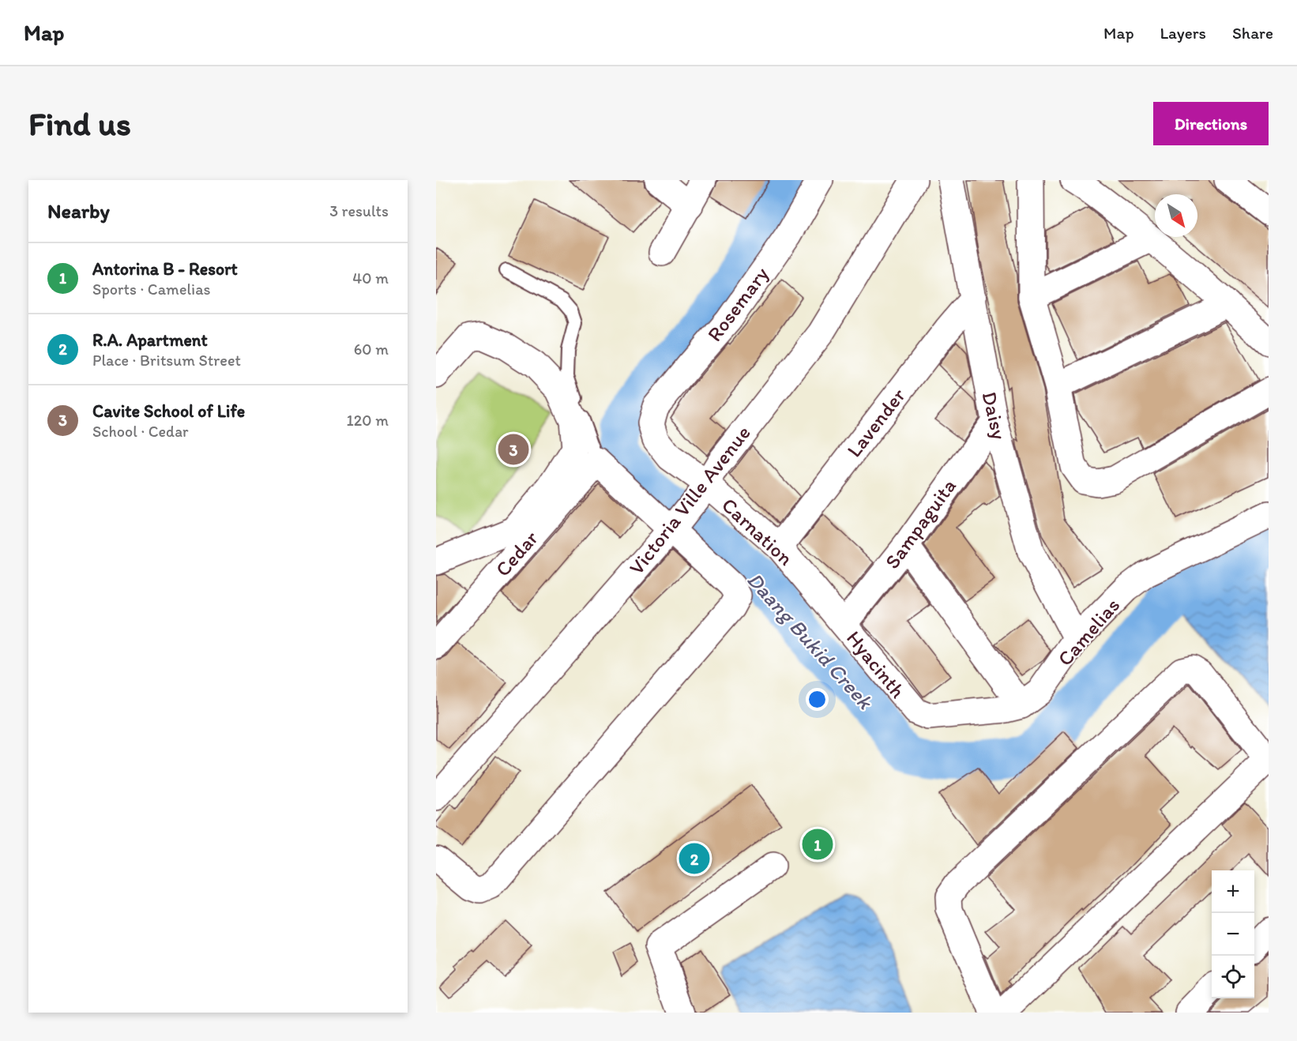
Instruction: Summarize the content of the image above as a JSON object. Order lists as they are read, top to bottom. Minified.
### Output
{"streets":{"street":["Rosemary","Daisy","Lavender","Victoria Ville Avenue","Sampaguita","Carnation","Cedar","Camelias","Hyacinth"]},"crossings":[["Rosemary","Carnation"],["Daisy","Lavender"],["Daisy","Sampaguita"],["Daisy","Camelias"],["Lavender","Carnation"],["Victoria Ville Avenue","Carnation"],["Sampaguita","Carnation"],["Sampaguita","Hyacinth"],["Carnation","Hyacinth"],["Camelias","Hyacinth"]],"water":["Daang Bukid Creek"],"north":"bottom right","page":{"header":"Map","nav":["Map","Layers","Share"],"buttons":"Directions","title":"Find us","heading":["Nearby","3 results"],"list":[{"mark":"1","name":"Antorina B - Resort","note":"Sports · Camelias","value":"40 m"},{"mark":"2","name":"R.A. Apartment","note":"Place · Britsum Street","value":"60 m"},{"mark":"3","name":"Cavite School of Life","note":"School · Cedar","value":"120 m"}],"pins":["3","1","2"],"map_buttons":["+","−"]}}
